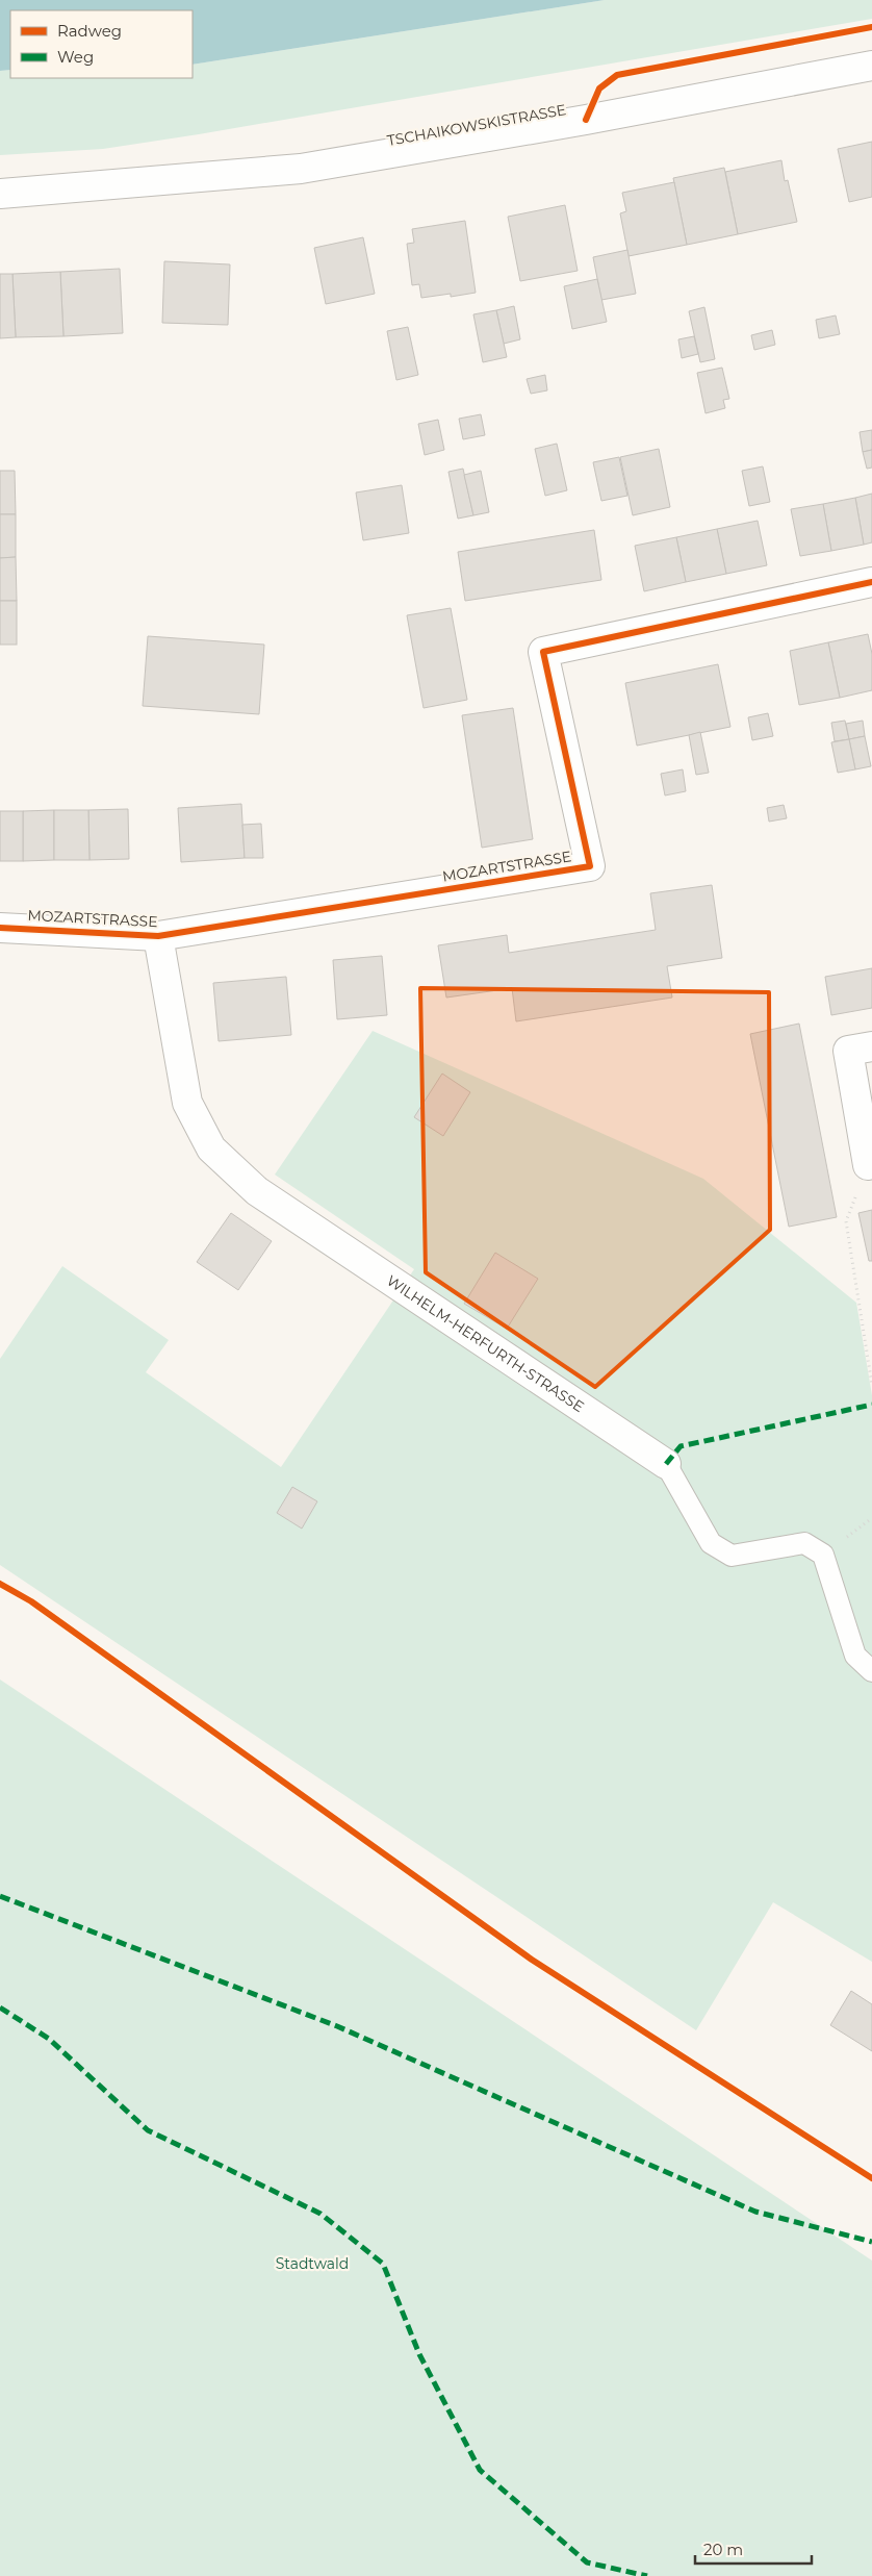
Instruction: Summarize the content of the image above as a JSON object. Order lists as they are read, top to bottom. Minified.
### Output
{"streets":{"street":["TSCHAIKOWSKISTRASSE","MOZARTSTRASSE","WILHELM-HERFURTH-STRASSE"]},"crossings":[["MOZARTSTRASSE","WILHELM-HERFURTH-STRASSE"]],"parks":["Stadtwald"],"legend":["Radweg","Weg"],"scale_bar":"20 m"}
